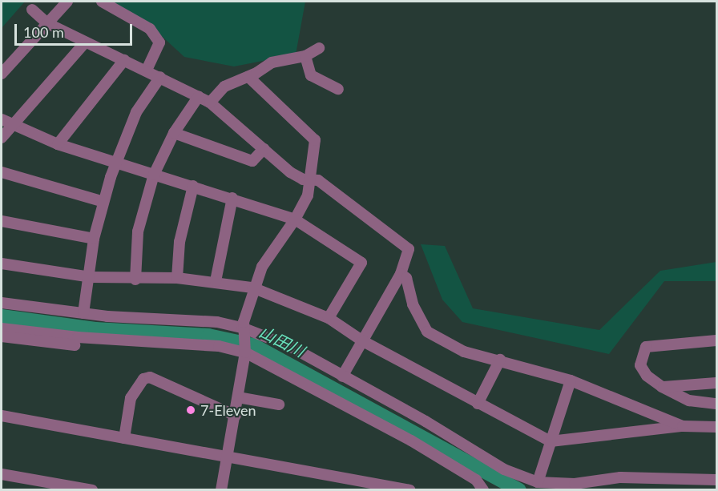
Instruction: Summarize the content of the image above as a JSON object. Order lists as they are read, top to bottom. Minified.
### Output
{"water":["山田川"],"places":["7-Eleven"],"scale_bar":"100 m"}
